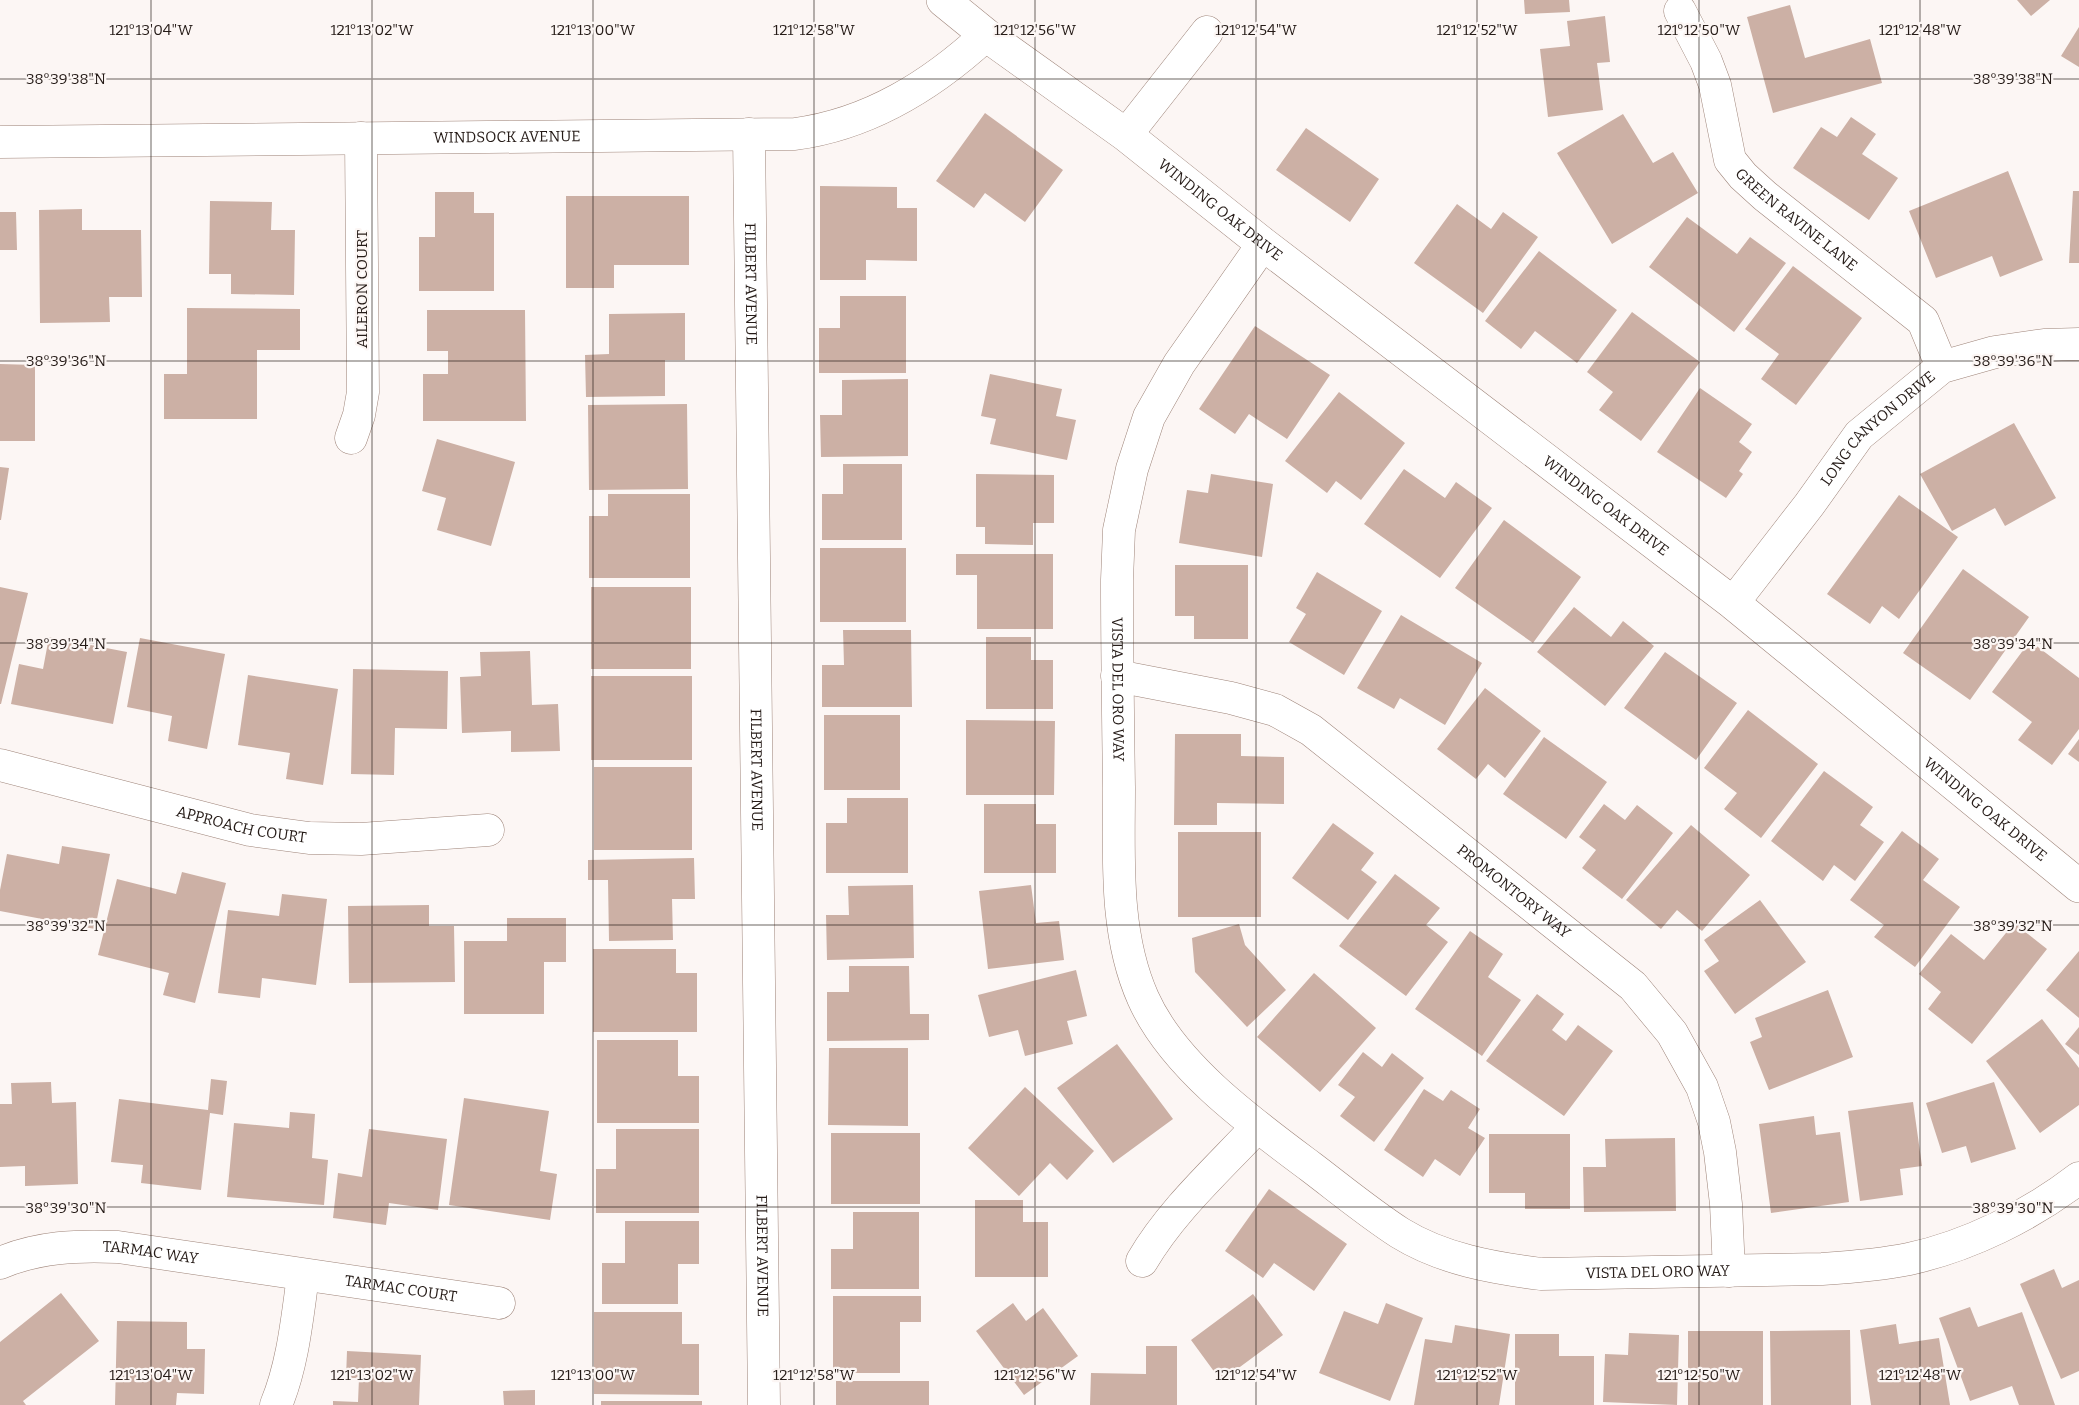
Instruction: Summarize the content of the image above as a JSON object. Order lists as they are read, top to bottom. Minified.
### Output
{"streets":{"street":["WINDSOCK AVENUE","WINDING OAK DRIVE","GREEN RAVINE LANE","FILBERT AVENUE","AILERON COURT","LONG CANYON DRIVE","VISTA DEL ORO WAY","APPROACH COURT","PROMONTORY WAY","TARMAC WAY","TARMAC COURT"]},"crossings":[["WINDSOCK AVENUE","WINDING OAK DRIVE"],["WINDSOCK AVENUE","FILBERT AVENUE"],["WINDSOCK AVENUE","AILERON COURT"],["WINDING OAK DRIVE","LONG CANYON DRIVE"],["WINDING OAK DRIVE","VISTA DEL ORO WAY"],["GREEN RAVINE LANE","LONG CANYON DRIVE"],["VISTA DEL ORO WAY","PROMONTORY WAY"],["TARMAC WAY","TARMAC COURT"]],"coordinates":["121°13'04\"W","121°13'02\"W","121°13'00\"W","121°12'58\"W","121°12'56\"W","121°12'54\"W","121°12'52\"W","121°12'50\"W","121°12'48\"W","38°39'38\"N","38°39'36\"N","38°39'34\"N","38°39'32\"N","38°39'30\"N"]}
